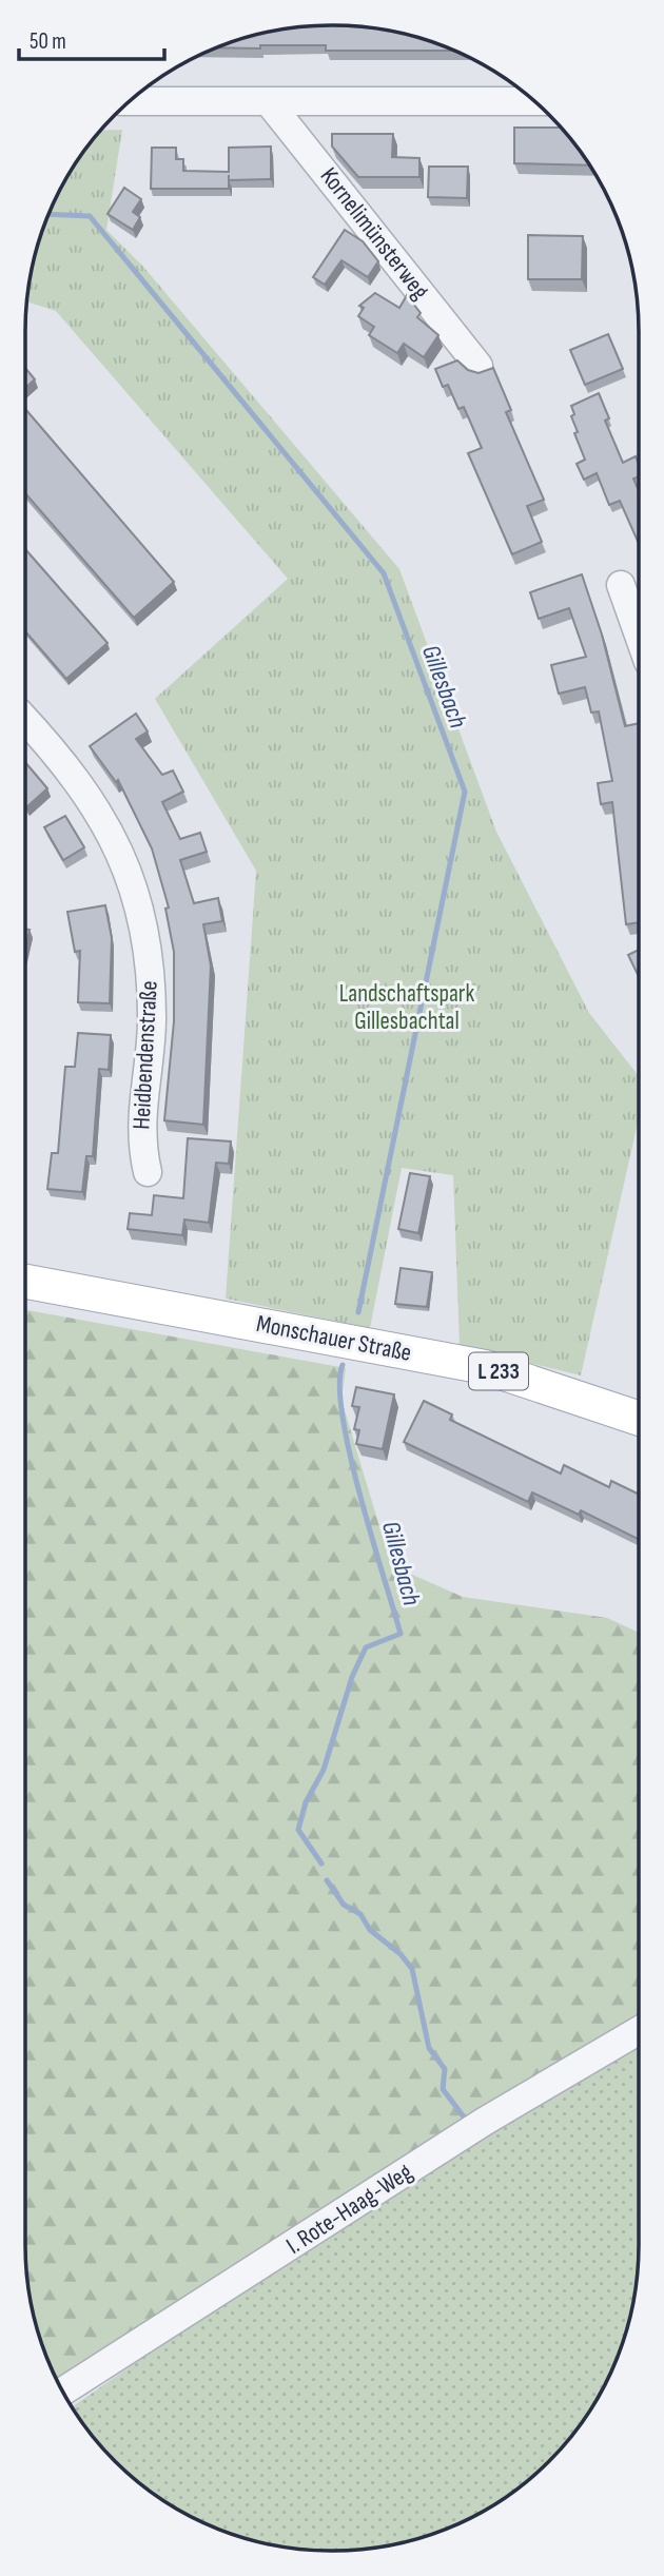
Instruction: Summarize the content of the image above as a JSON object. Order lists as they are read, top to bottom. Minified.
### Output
{"streets":{"main road":["Monschauer Straße","L 233"],"street":["Kornelimünsterweg","Heidbendenstraße","I. Rote-Haag-Weg"]},"water":["Gillesbach"],"parks":["Landschaftspark Gillesbachtal"],"scale_bar":"50 m"}
